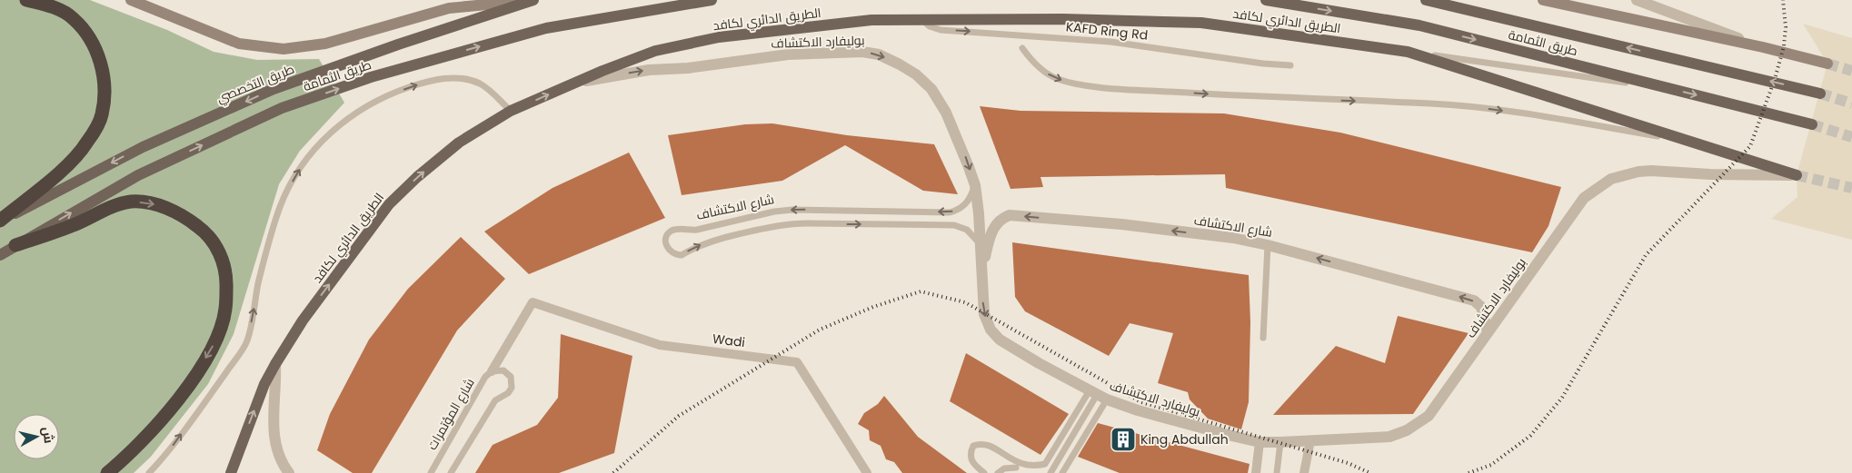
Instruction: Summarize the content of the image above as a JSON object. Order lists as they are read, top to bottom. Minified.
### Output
{"streets":{"main road":["الطريق الدائري لكافد","طريق الثمامة","طريق التخصصي"],"street":["بوليفارد الاكتشاف","شارع الاكتشاف","Wadi"],"lane":["KAFD Ring Rd","شارع المؤتمرات"]},"crossings":[["الطريق الدائري لكافد","KAFD Ring Rd"],["الطريق الدائري لكافد","بوليفارد الاكتشاف"],["بوليفارد الاكتشاف","شارع الاكتشاف"],["Wadi","شارع المؤتمرات"]],"one_way":["الطريق الدائري لكافد","KAFD Ring Rd","بوليفارد الاكتشاف","طريق التخصصي"],"places":{"building":["King Abdullah"]},"north":"right"}
